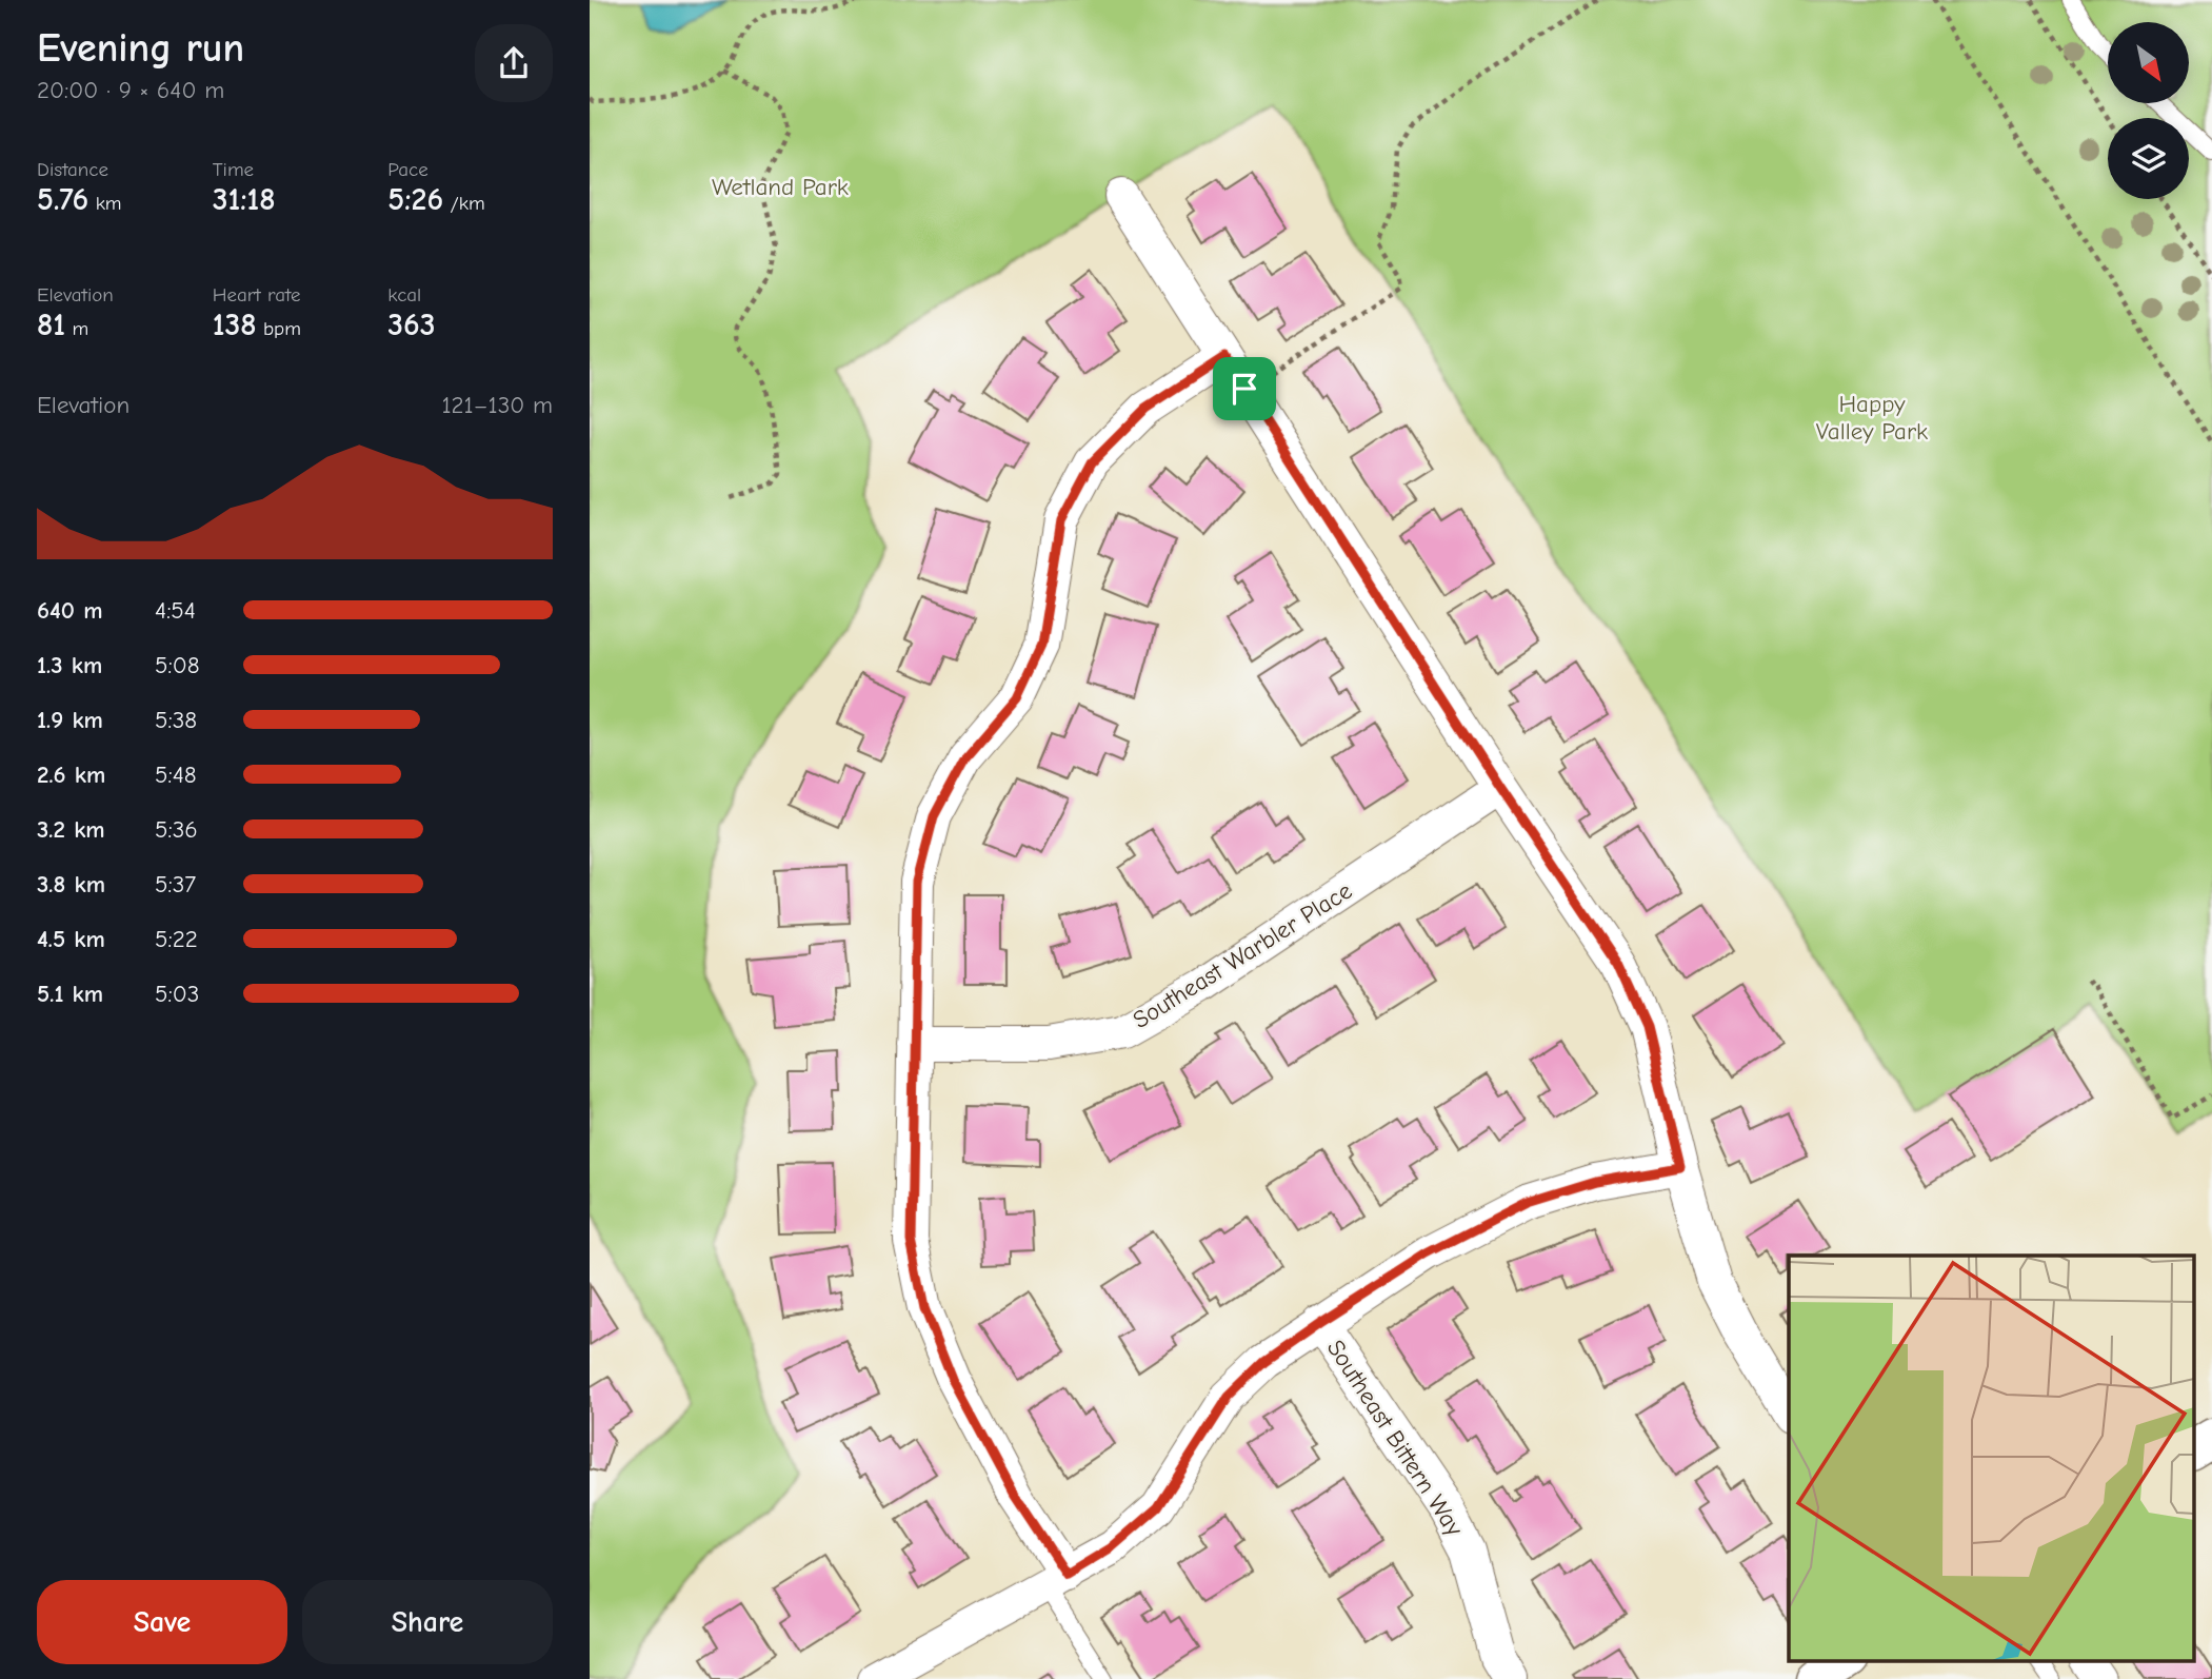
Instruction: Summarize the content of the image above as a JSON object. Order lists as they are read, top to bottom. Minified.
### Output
{"streets":{"street":["Southeast Warbler Place","Southeast Bittern Way"]},"parks":["Wetland Park","Happy Valley Park"],"north":"bottom right","page":{"heading":["Evening run","20:00 · 9 × 640 m"],"stats":[["Distance","5.76 km"],["Time","31:18"],["Pace","5:26 /km"],["Elevation","81 m"],["Heart rate","138 bpm"],["kcal","363"]],"chart":["Elevation","121–130 m"],"list":[{"name":"640 m","note":"4:54"},{"name":"1.3 km","note":"5:08"},{"name":"1.9 km","note":"5:38"},{"name":"2.6 km","note":"5:48"},{"name":"3.2 km","note":"5:36"},{"name":"3.8 km","note":"5:37"},{"name":"4.5 km","note":"5:22"},{"name":"5.1 km","note":"5:03"}],"buttons":["Save","Share"]}}
